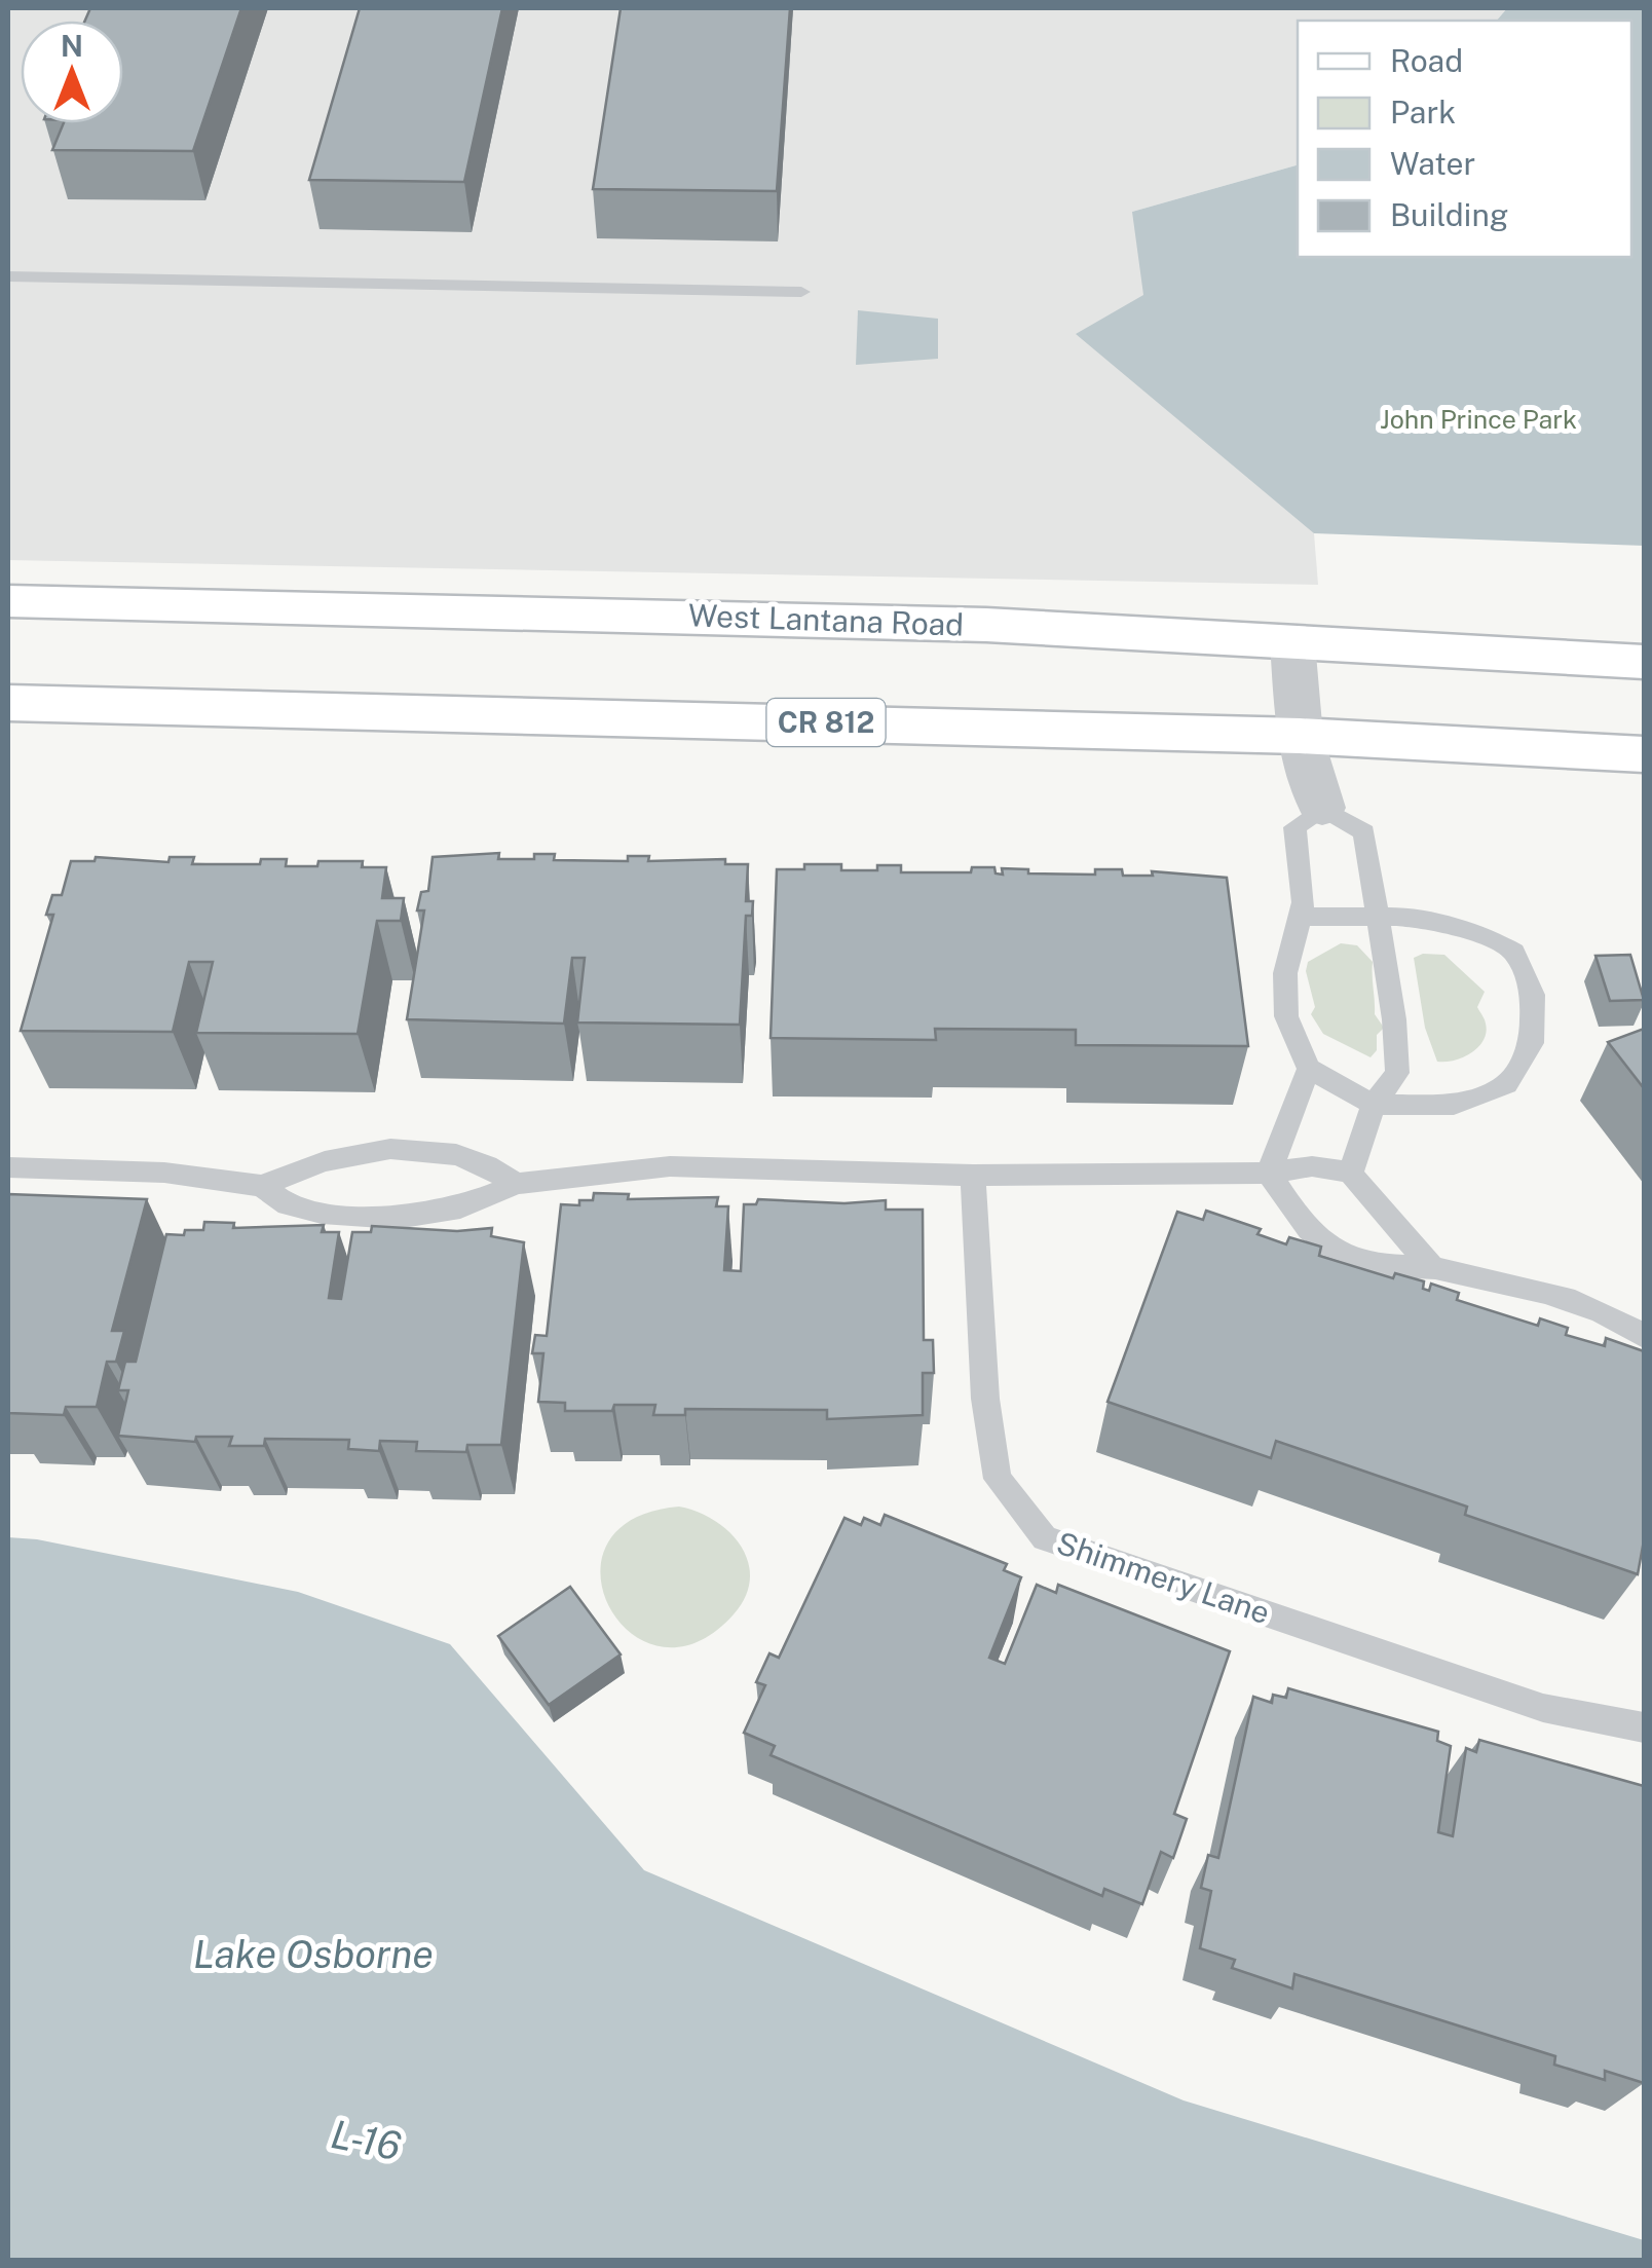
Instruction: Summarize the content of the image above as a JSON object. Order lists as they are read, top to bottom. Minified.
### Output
{"streets":{"main road":["West Lantana Road","CR 812"],"lane":["Shimmery Lane"]},"water":["Lake Osborne","L-16"],"parks":["John Prince Park"],"legend":["Road","Park","Water","Building"],"north":"top"}
